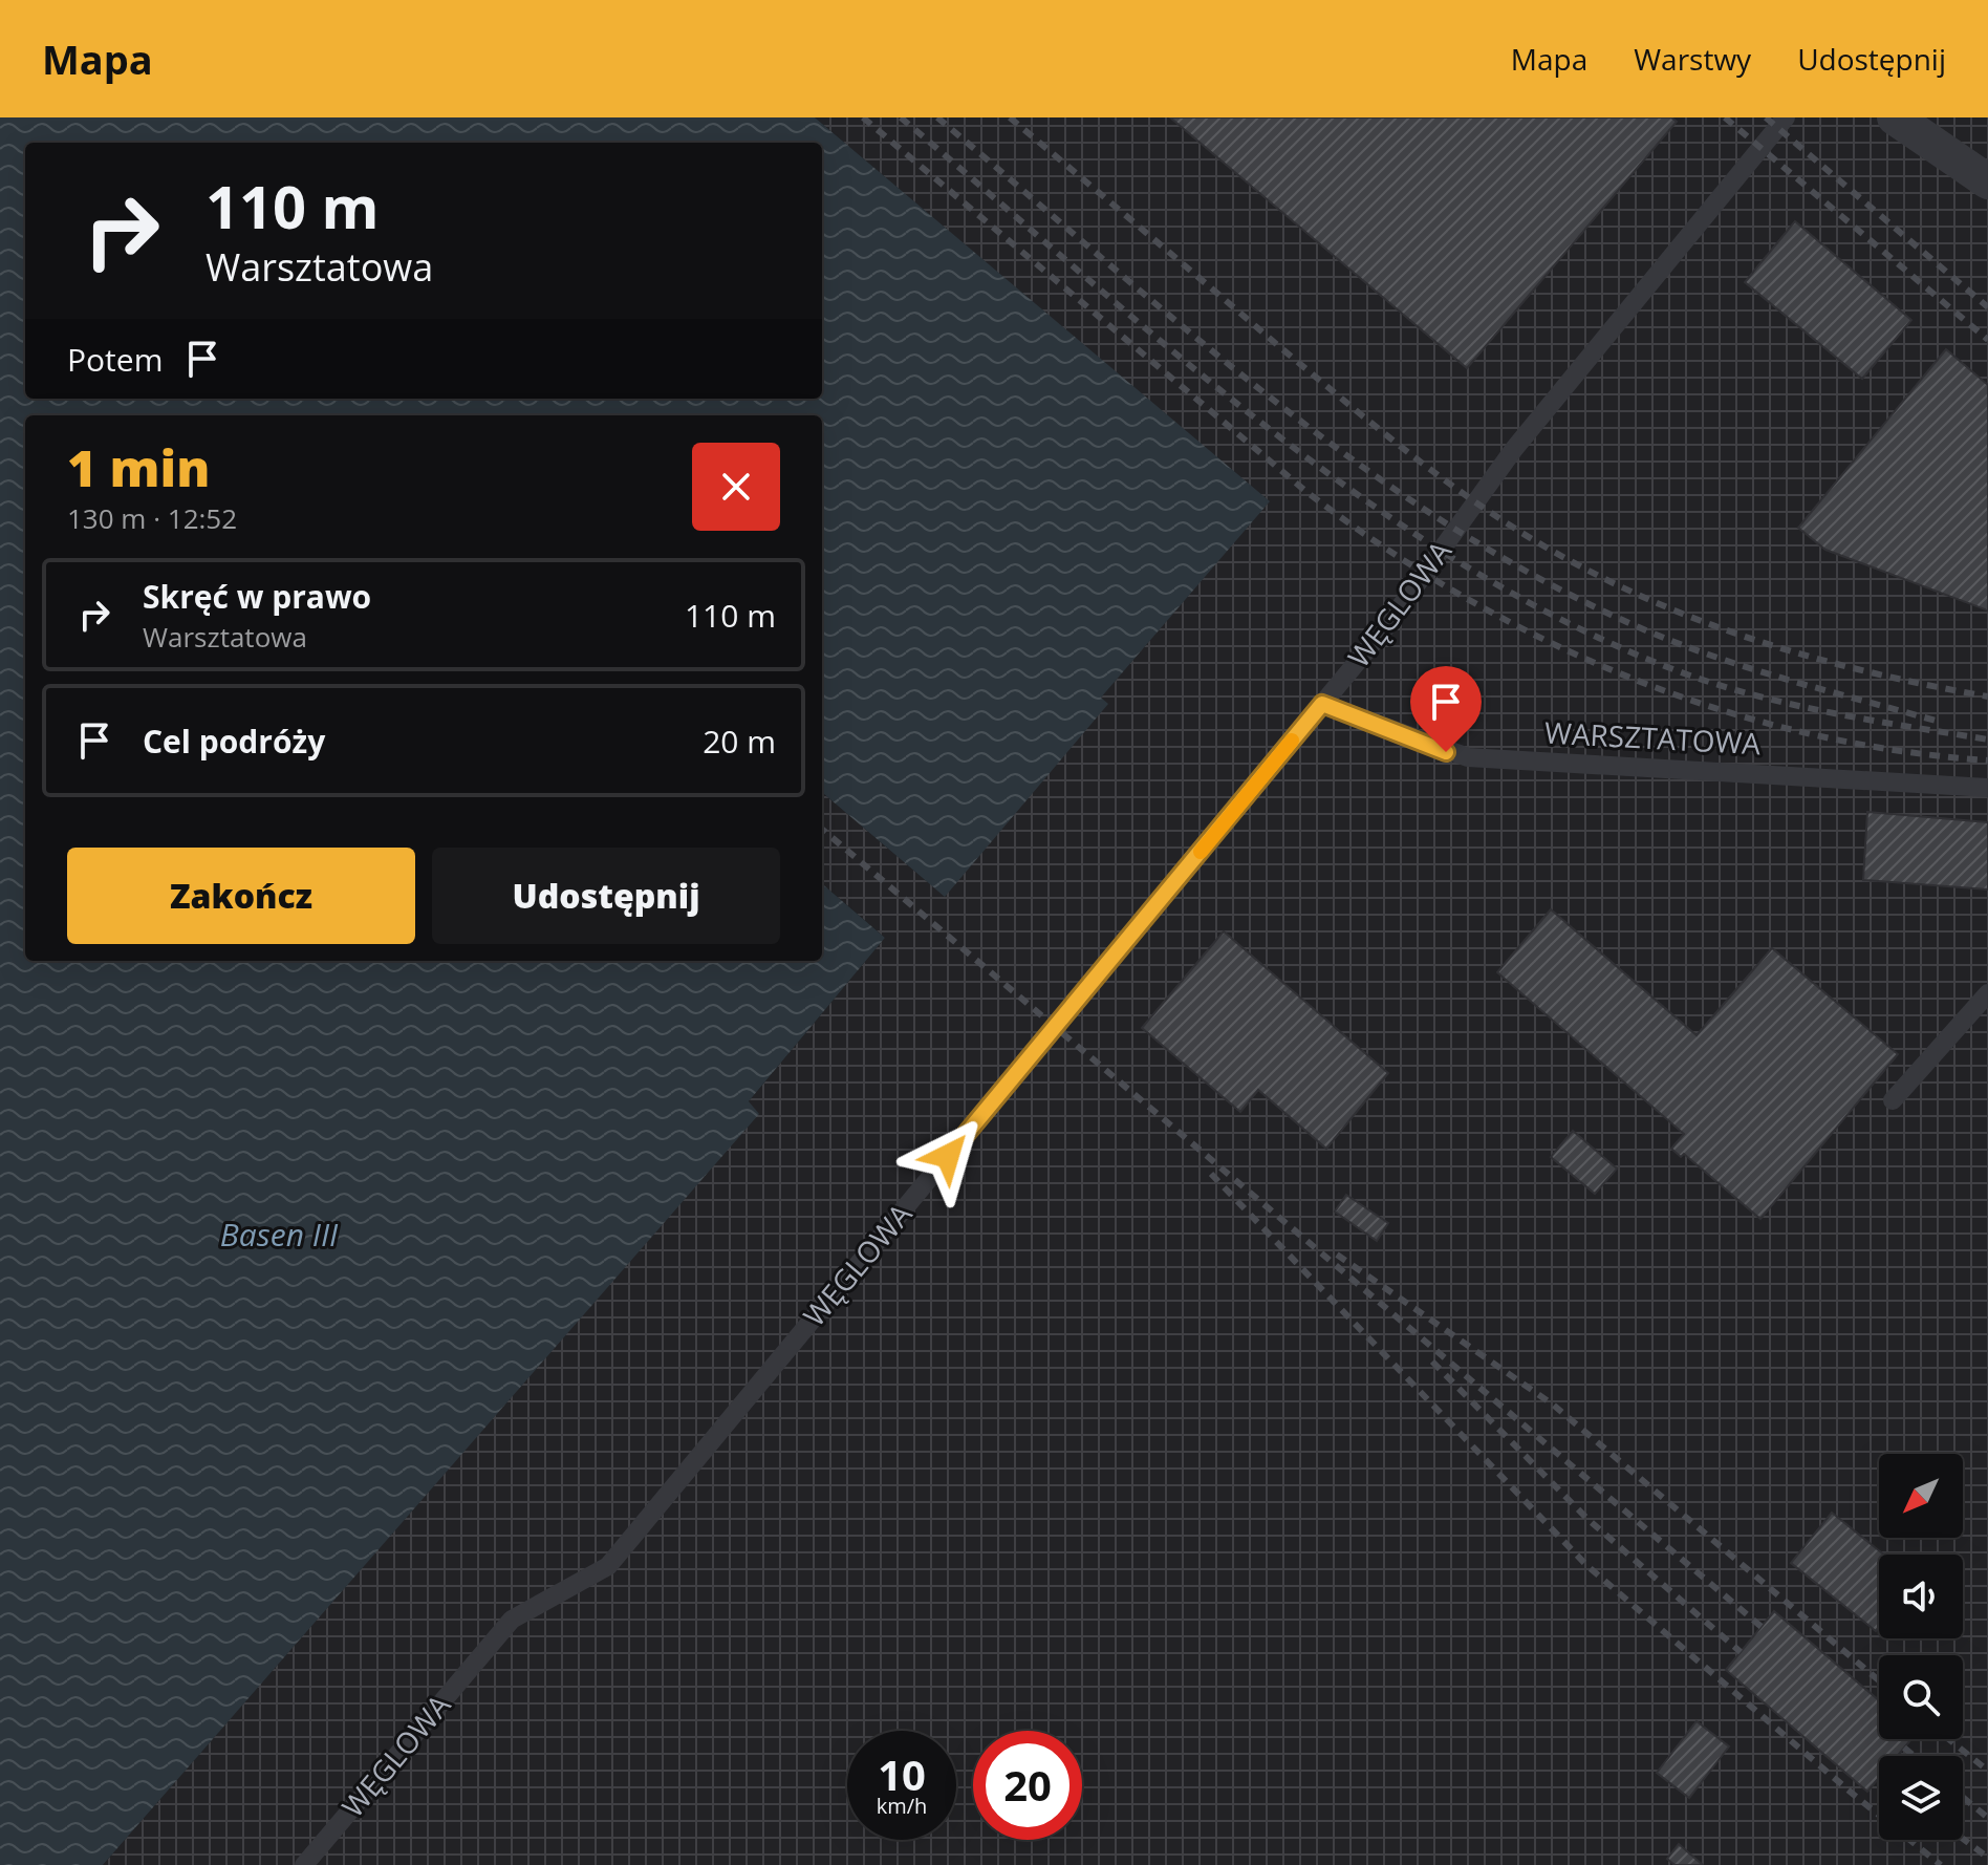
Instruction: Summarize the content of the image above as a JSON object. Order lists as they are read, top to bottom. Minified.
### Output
{"streets":{"lane":["WĘGLOWA","WARSZTATOWA"]},"crossings":[["WĘGLOWA","WARSZTATOWA"]],"water":["Basen III"],"north":"bottom left","page":{"header":"Mapa","nav":["Mapa","Warstwy","Udostępnij"],"turn":["110 m","Warsztatowa"],"then":"Potem","heading":["1 min","130 m · 12:52"],"list":[{"name":"Skręć w prawo","note":"Warsztatowa","value":"110 m"},{"name":"Cel podróży","value":"20 m"}],"buttons":["Zakończ","Udostępnij"],"speed":"10 km/h","limit":"20"}}
